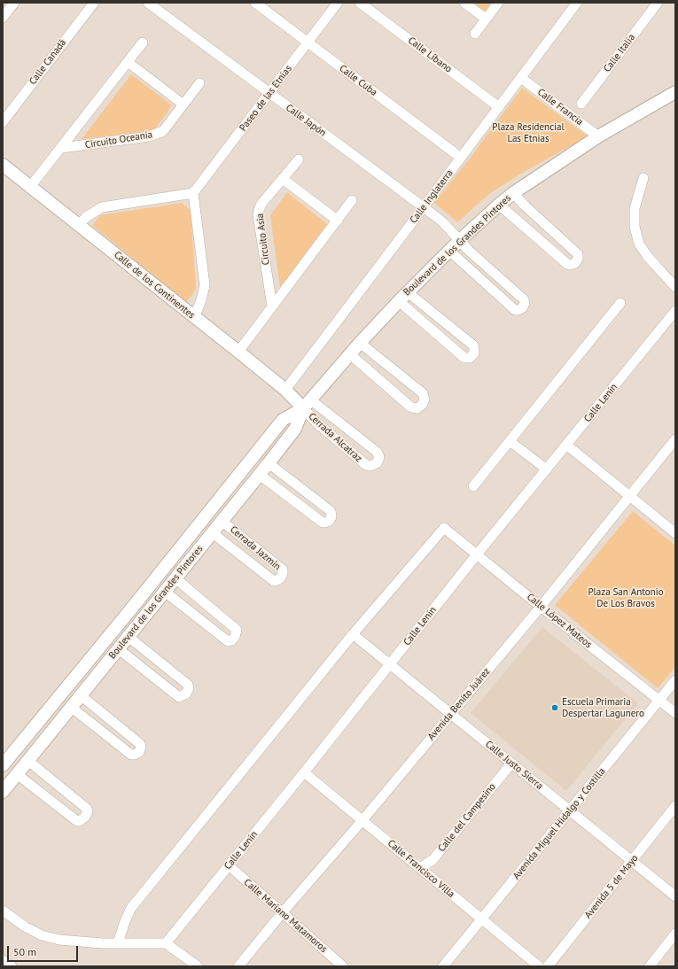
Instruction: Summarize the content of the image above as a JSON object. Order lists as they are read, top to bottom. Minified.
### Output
{"streets":{"street":["Calle Italia","Calle Líbano","Calle Canadá","Calle Cuba","Paseo de las Etnias","Calle Francia","Calle Japón","Circuito Oceanía","Calle Inglaterra","Circuito Asia","Boulevard de los Grandes Pintores","Calle de los Continentes","Calle Lenin","Cerrada Alcatraz","Cerrada Jazmín","Calle López Mateos","Avenida Benito Juárez","Calle Justo Sierra","Calle del Campesino","Avenida Miguel Hidalgo y Costilla","Calle Francisco Villa","Avenida 5 de Mayo","Calle Mariano Matamoros"]},"crossings":[["Calle Líbano","Calle Inglaterra"],["Calle Cuba","Paseo de las Etnias"],["Calle Cuba","Calle Inglaterra"],["Paseo de las Etnias","Calle Japón"],["Calle Francia","Calle Inglaterra"],["Calle Francia","Boulevard de los Grandes Pintores"],["Calle Japón","Calle Inglaterra"],["Calle Japón","Boulevard de los Grandes Pintores"],["Circuito Oceanía","Calle de los Continentes"],["Calle Inglaterra","Calle de los Continentes"],["Boulevard de los Grandes Pintores","Calle de los Continentes"],["Boulevard de los Grandes Pintores","Cerrada Alcatraz"],["Boulevard de los Grandes Pintores","Cerrada Jazmín"],["Calle de los Continentes","Cerrada Alcatraz"],["Calle Lenin","Calle López Mateos"],["Calle Lenin","Calle Justo Sierra"],["Calle Lenin","Calle Francisco Villa"],["Calle Lenin","Calle Mariano Matamoros"],["Calle López Mateos","Avenida Benito Juárez"],["Calle López Mateos","Calle Justo Sierra"],["Calle López Mateos","Avenida Miguel Hidalgo y Costilla"],["Avenida Benito Juárez","Calle Justo Sierra"],["Avenida Benito Juárez","Calle Francisco Villa"],["Avenida Benito Juárez","Calle Mariano Matamoros"],["Calle Justo Sierra","Calle del Campesino"],["Calle Justo Sierra","Avenida Miguel Hidalgo y Costilla"],["Calle Justo Sierra","Avenida 5 de Mayo"],["Calle del Campesino","Calle Francisco Villa"],["Avenida Miguel Hidalgo y Costilla","Calle Francisco Villa"]],"parks":["Plaza Residencial Las Etnias","Plaza San Antonio De Los Bravos"],"places":["Escuela Primaria Despertar Lagunero"],"scale_bar":"50 m"}
